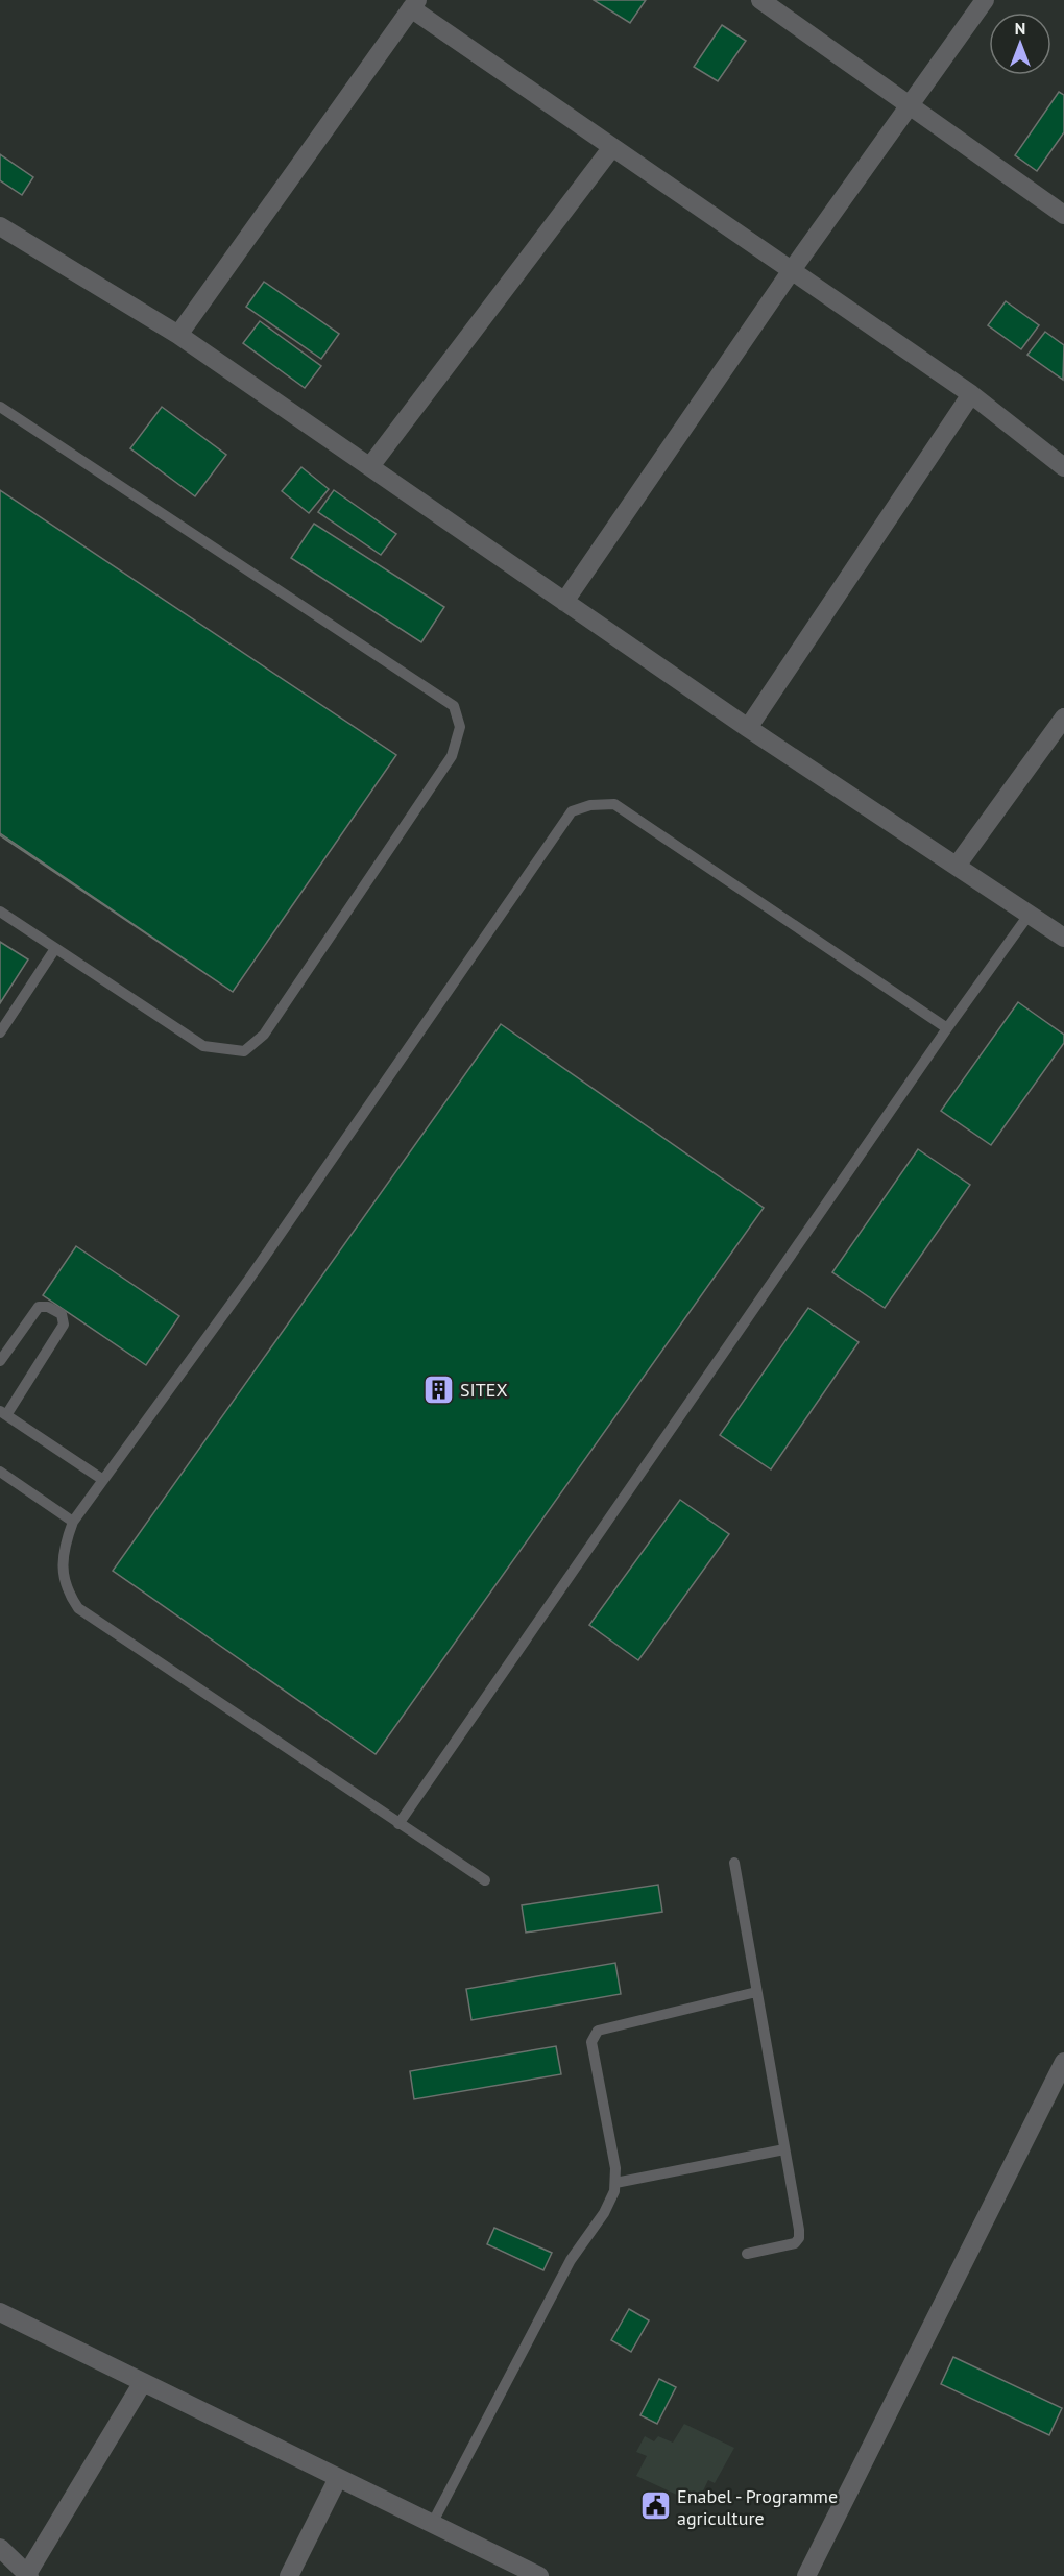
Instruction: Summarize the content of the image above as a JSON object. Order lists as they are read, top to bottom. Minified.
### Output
{"places":{"building":["SITEX"],"public building":["Enabel - Programme agriculture"]},"north":"top"}
